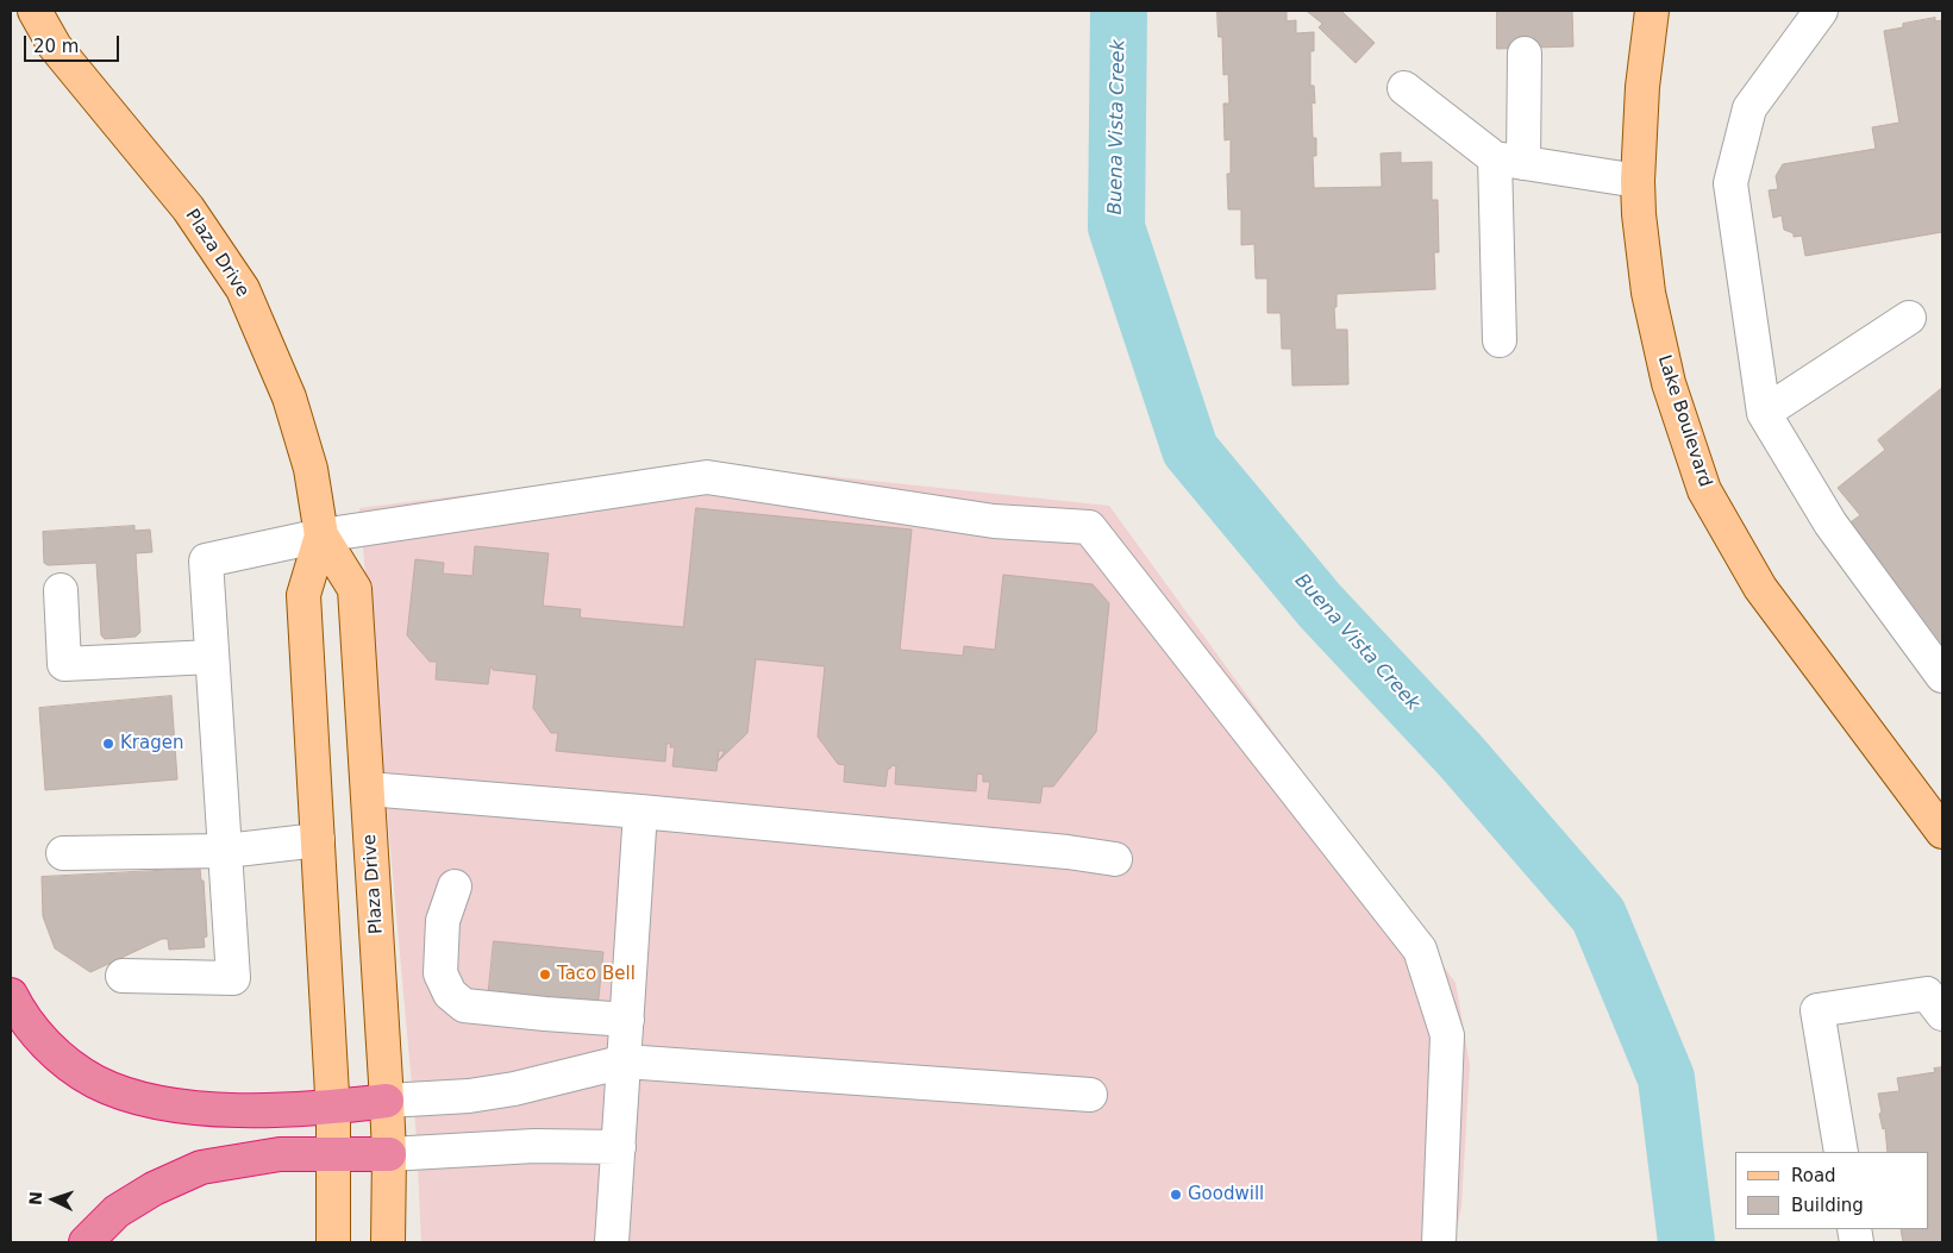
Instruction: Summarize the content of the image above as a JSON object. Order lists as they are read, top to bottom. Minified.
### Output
{"streets":{"main road":["Plaza Drive","Lake Boulevard"]},"water":["Buena Vista Creek"],"places":["Kragen","Taco Bell","Goodwill"],"legend":["Road","Building"],"scale_bar":"20 m","north":"left"}
